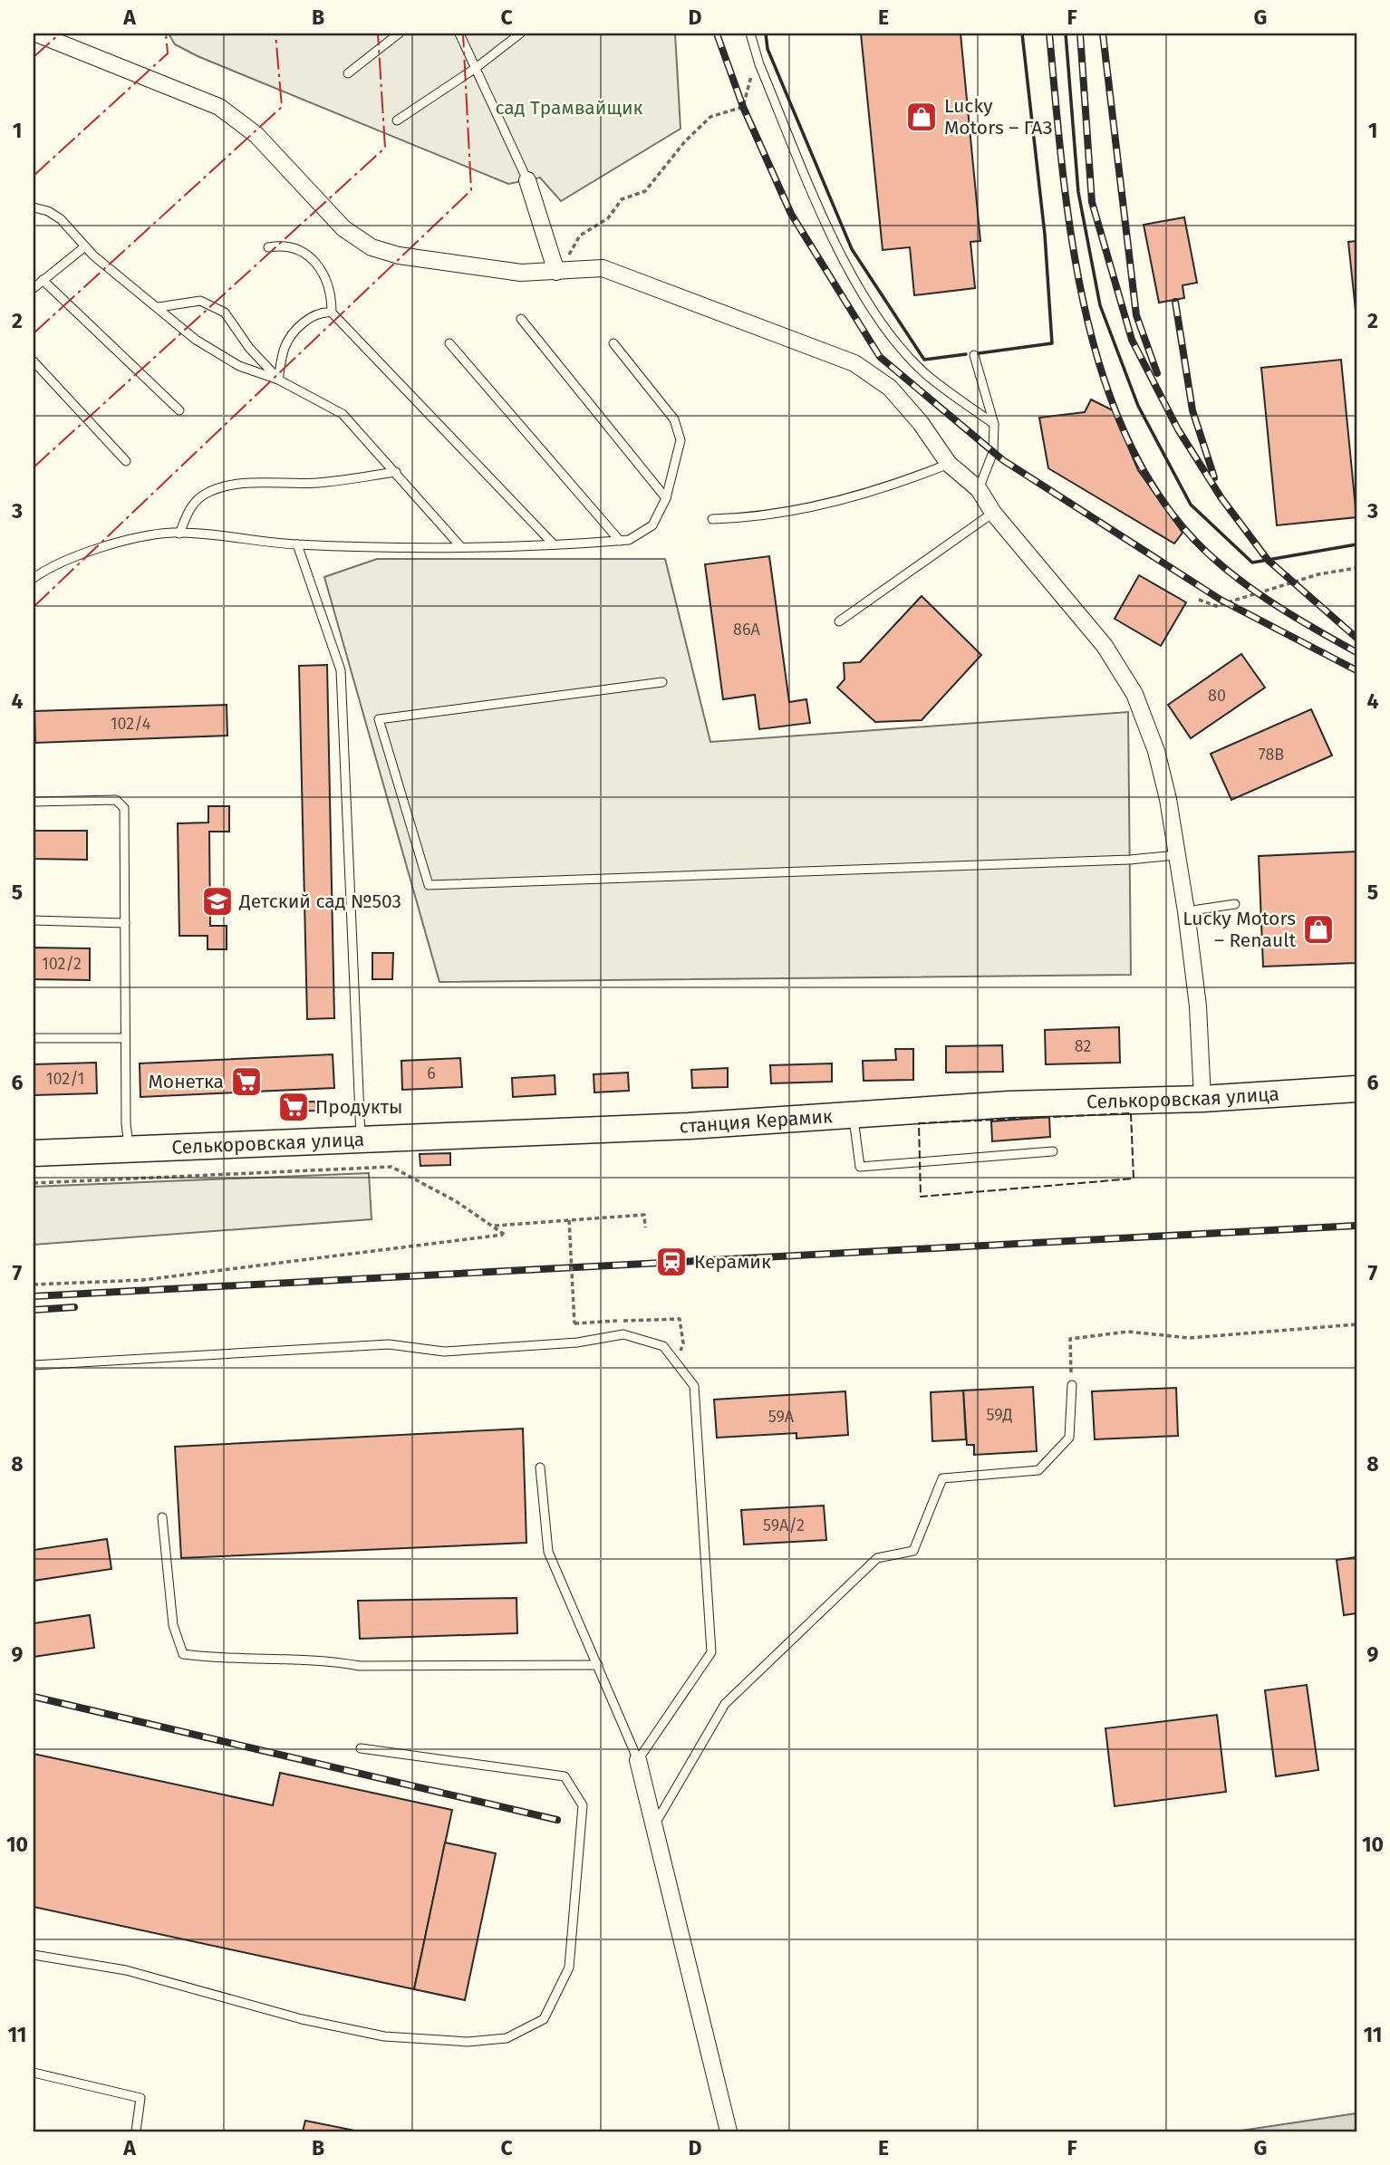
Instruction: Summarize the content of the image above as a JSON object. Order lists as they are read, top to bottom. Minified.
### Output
{"streets":{"main road":["Селькоровская улица","станция Керамик"]},"crossings":[["Селькоровская улица","станция Керамик"]],"parks":["сад Трамвайщик"],"places":{"shop":["Lucky Motors – ГАЗ","Lucky Motors – Renault"],"school or university":["Детский сад №503"],"supermarket":["Монетка","Продукты"],"station":["Керамик"]},"house_numbers":["86А","80","102/4","78В","102/2","82","6","102/1","59Д","59А","59А/2"],"grid":{"columns":["A","B","C","D","E","F","G"],"rows":["1","2","3","4","5","6","7","8","9","10","11"]}}
